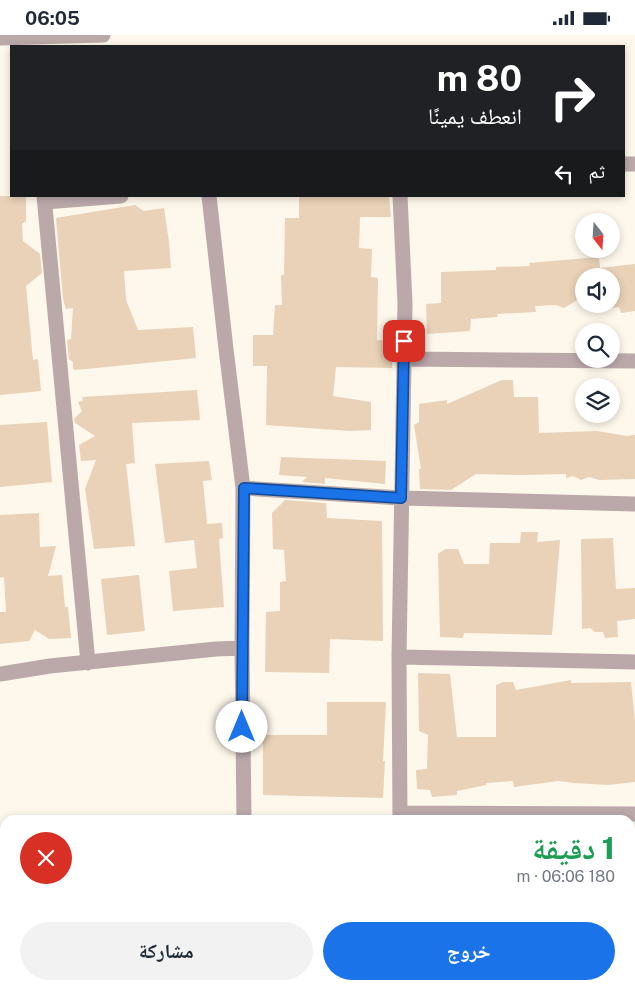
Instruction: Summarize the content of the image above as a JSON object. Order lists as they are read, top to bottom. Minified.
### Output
{"north":"bottom","page":{"status":"06:05","turn":["80 m","انعطف يمينًا"],"then":"ثم","heading":["1 دقيقة","180 m · 06:06"],"buttons":["خروج","مشاركة"]}}
